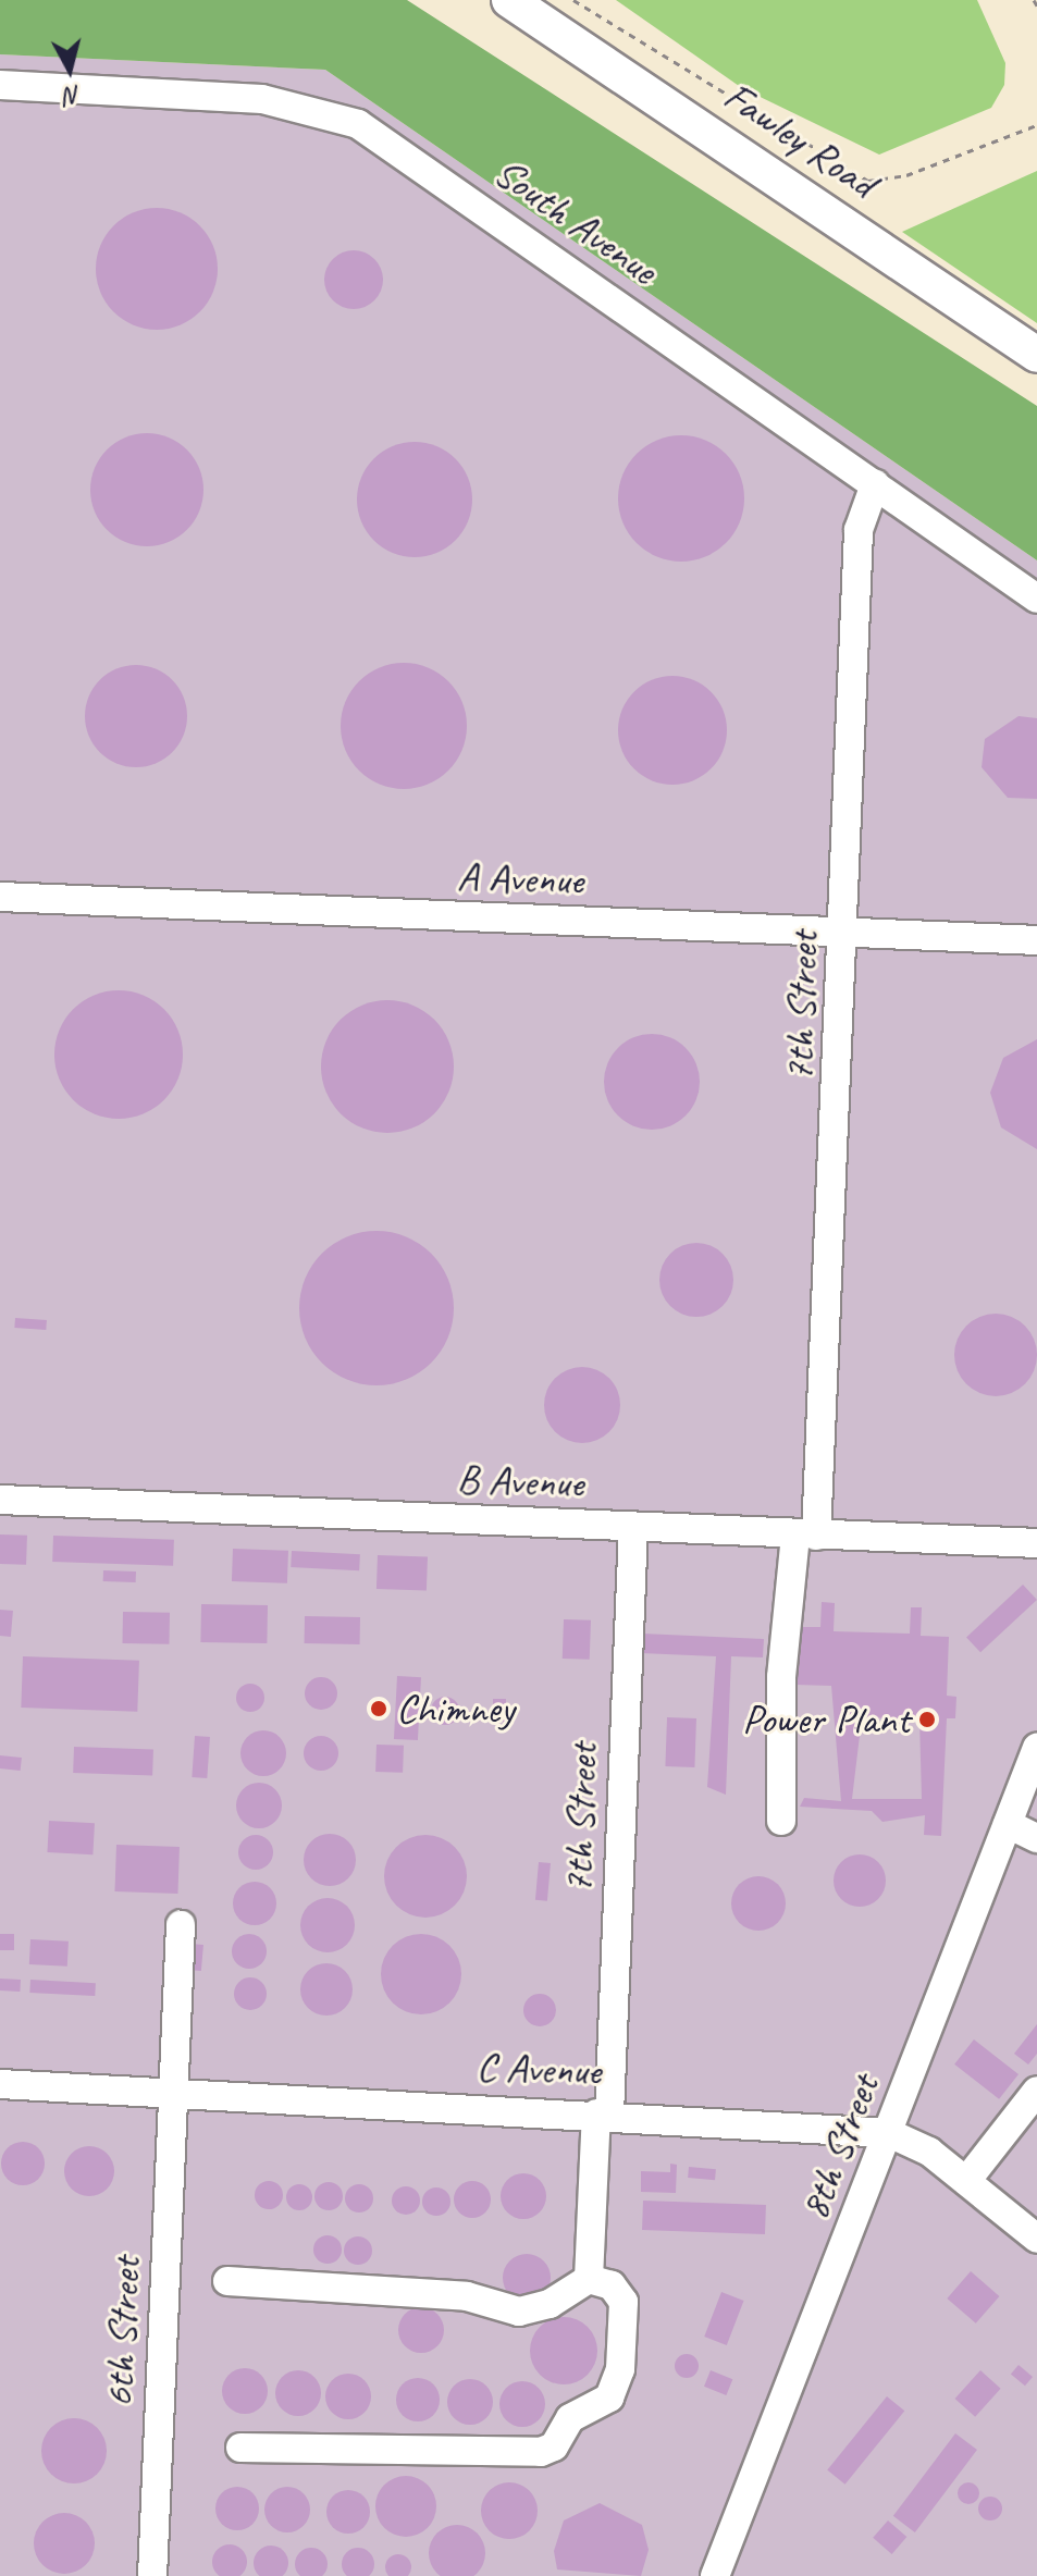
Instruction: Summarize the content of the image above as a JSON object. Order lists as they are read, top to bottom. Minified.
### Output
{"streets":{"main road":["Fawley Road"],"lane":["South Avenue","A Avenue","7th Street","B Avenue","C Avenue","8th Street","6th Street"]},"crossings":[["South Avenue","7th Street"],["A Avenue","7th Street"],["7th Street","B Avenue"],["7th Street","C Avenue"],["C Avenue","8th Street"],["C Avenue","6th Street"]],"places":["Chimney","Power Plant"],"north":"bottom"}
